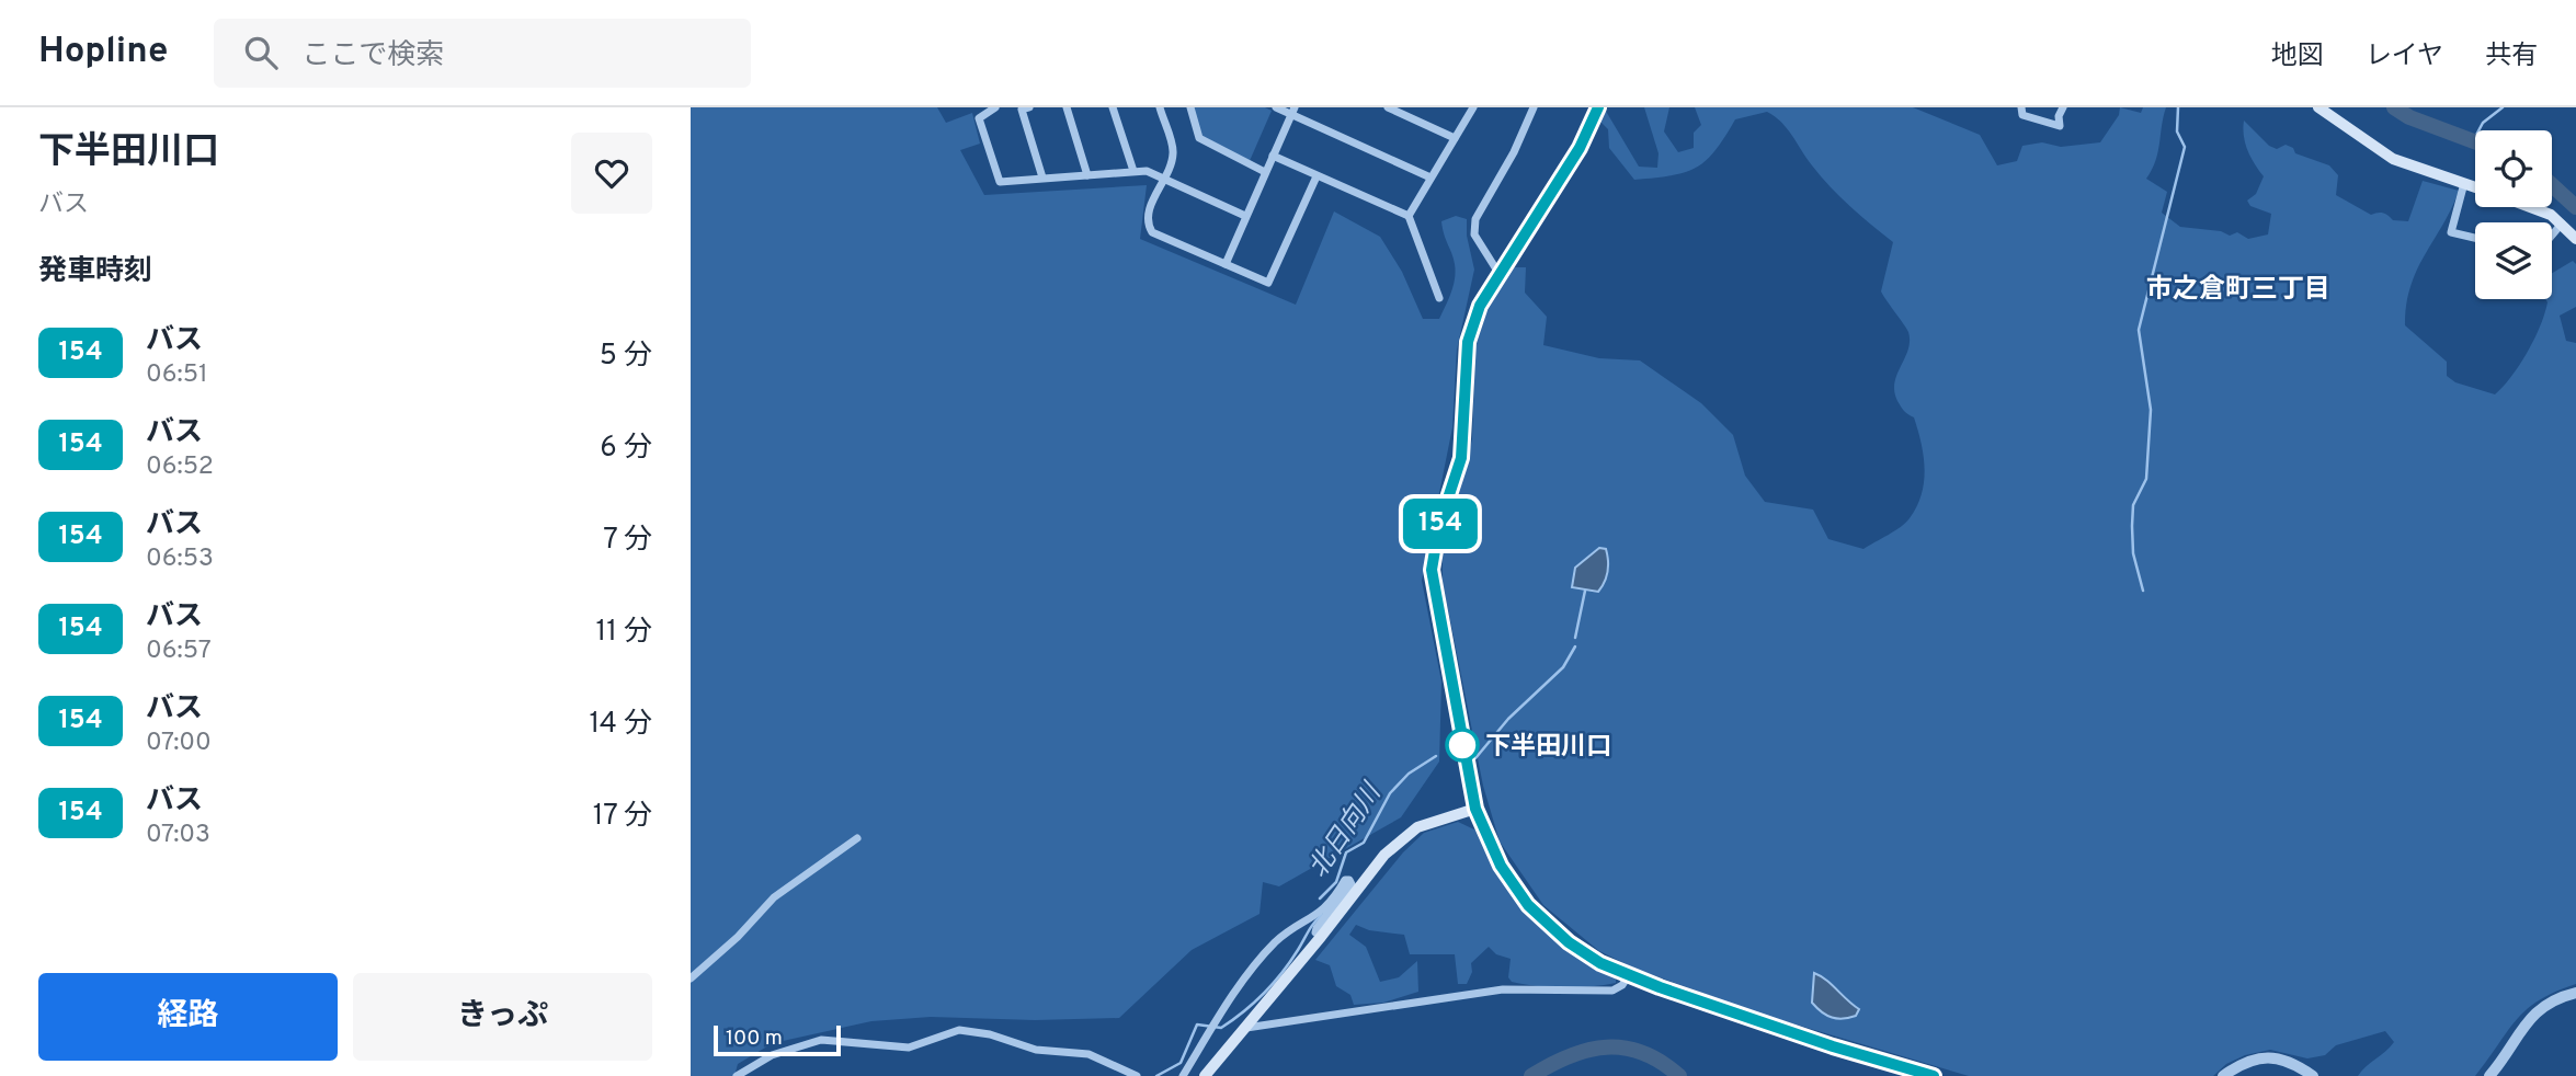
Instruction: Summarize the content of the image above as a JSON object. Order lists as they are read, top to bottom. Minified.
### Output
{"districts":["市之倉町三丁目"],"water":["北日向川"],"places":["下半田川口"],"lines":["bus line 154"],"scale_bar":"100 m","page":{"header":"Hopline","search":"ここで検索","nav":["地図","レイヤ","共有"],"heading":[["下半田川口","バス"],"発車時刻"],"on_map":"154","list":[{"mark":"154","name":"バス","note":"06:51","value":"5 分"},{"mark":"154","name":"バス","note":"06:52","value":"6 分"},{"mark":"154","name":"バス","note":"06:53","value":"7 分"},{"mark":"154","name":"バス","note":"06:57","value":"11 分"},{"mark":"154","name":"バス","note":"07:00","value":"14 分"},{"mark":"154","name":"バス","note":"07:03","value":"17 分"}],"buttons":["経路","きっぷ"],"scale":"100 m"}}
